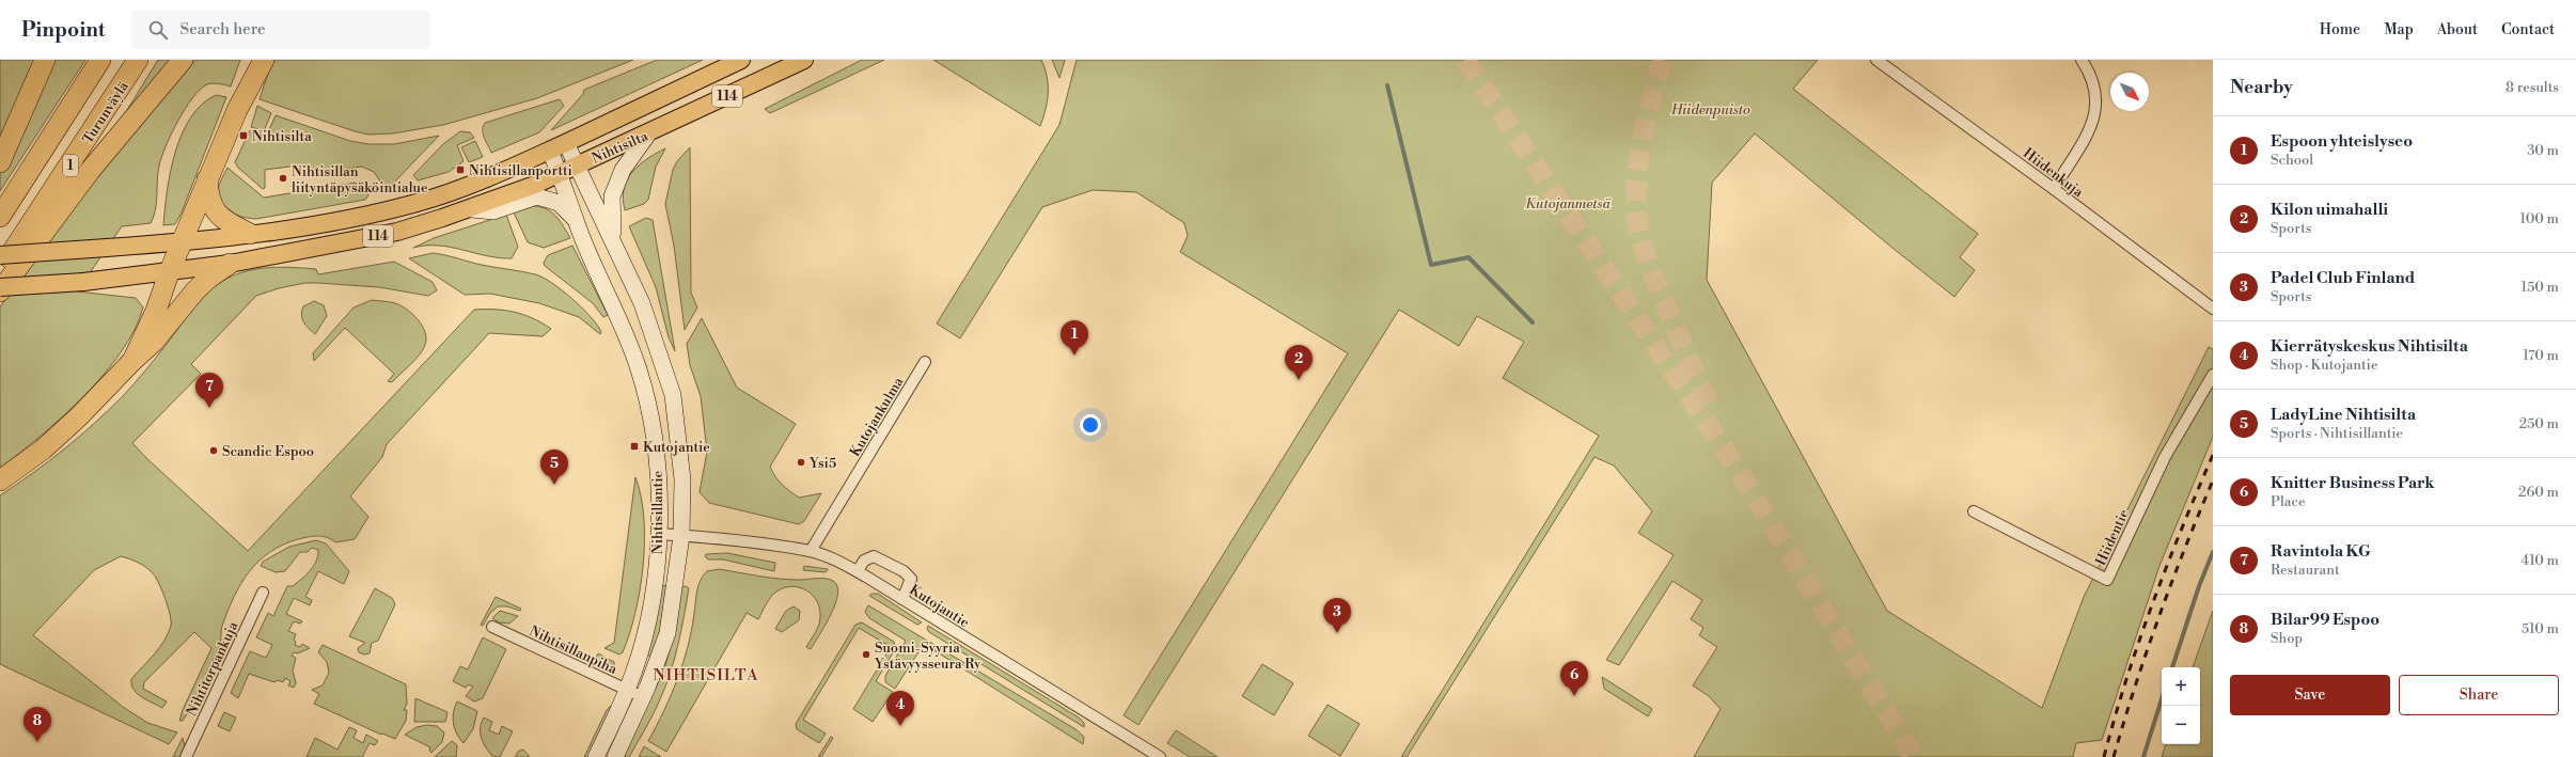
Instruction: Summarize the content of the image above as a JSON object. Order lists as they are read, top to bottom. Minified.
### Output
{"streets":{"highway":["Turunväylä","1"],"main road":["114","Nihtisilta"],"street":["Hiidenkuja","Kutojankulma","Nihtisillantie","Hiidentie","Kutojantie","Nihtisillanpiha","Nihtitorpankuja"]},"crossings":[["Nihtisilta","Nihtisillantie"],["Kutojankulma","Kutojantie"],["Nihtisillantie","Kutojantie"],["Nihtisillantie","Nihtisillanpiha"]],"districts":["NIHTISILTA"],"parks":["Hiidenpuisto","Kutojanmetsä"],"places":{"transit":["Nihtisilta","Nihtisillanportti","Kutojantie"],"other":["Nihtisillan liityntäpysäköintialue","Scandic Espoo","Ysi5","Suomi-Syyria Ystävyysseura Ry"]},"north":"bottom right","page":{"header":"Pinpoint","search":"Search here","nav":["Home","Map","About","Contact"],"heading":["Nearby","8 results"],"list":[{"mark":"1","name":"Espoon yhteislyseo","note":"School","value":"30 m"},{"mark":"2","name":"Kilon uimahalli","note":"Sports","value":"100 m"},{"mark":"3","name":"Padel Club Finland","note":"Sports","value":"150 m"},{"mark":"4","name":"Kierrätyskeskus Nihtisilta","note":"Shop · Kutojantie","value":"170 m"},{"mark":"5","name":"LadyLine Nihtisilta","note":"Sports · Nihtisillantie","value":"250 m"},{"mark":"6","name":"Knitter Business Park","note":"Place","value":"260 m"},{"mark":"7","name":"Ravintola KG","note":"Restaurant","value":"410 m"},{"mark":"8","name":"Bilar99 Espoo","note":"Shop","value":"510 m"}],"pins":["1","2","7","5","3","6","4","8"],"buttons":["Save","Share"],"map_buttons":["+","−"]}}
